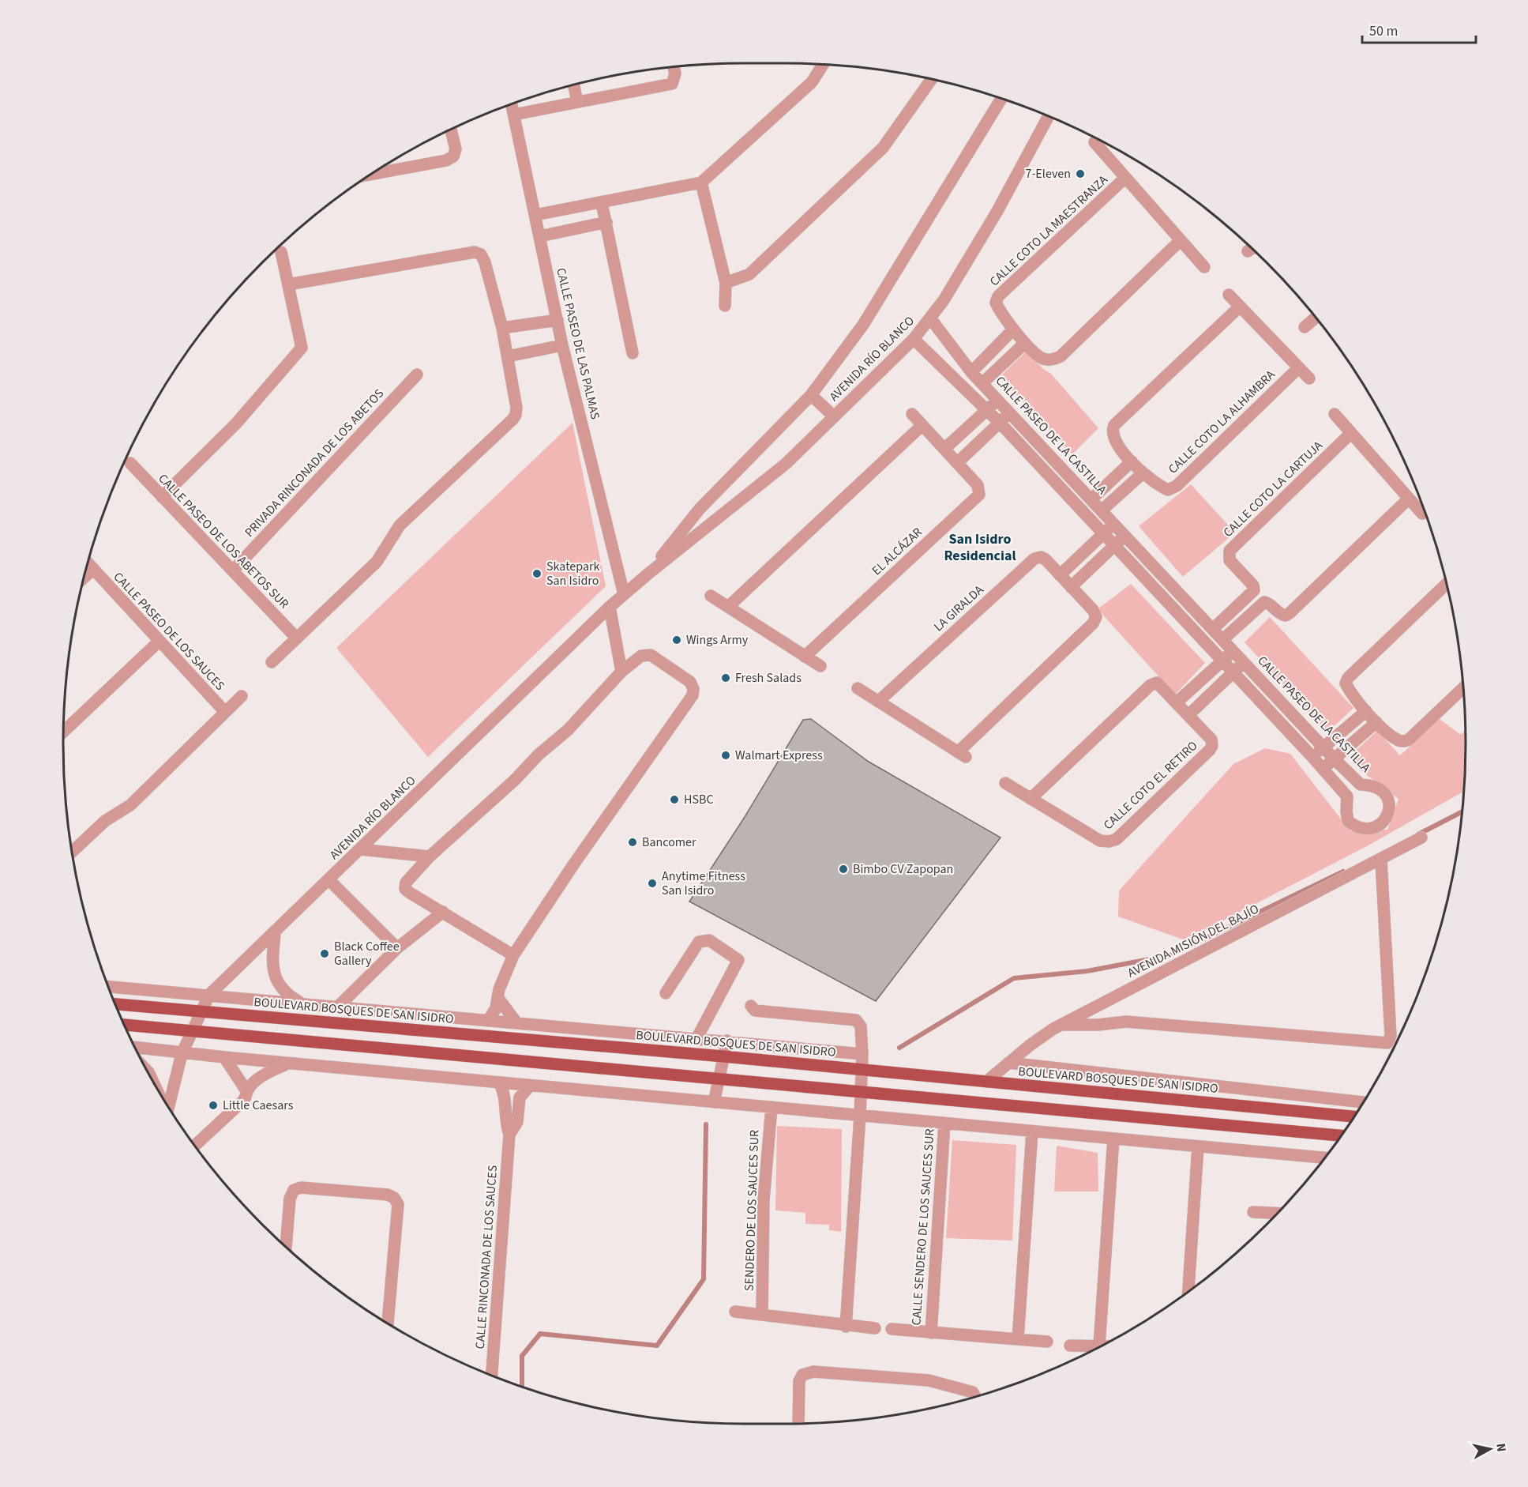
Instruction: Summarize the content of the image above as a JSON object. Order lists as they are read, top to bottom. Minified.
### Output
{"streets":{"main road":["BOULEVARD BOSQUES DE SAN ISIDRO"],"street":["CALLE COTO LA MAESTRANZA","CALLE PASEO DE LAS PALMAS","AVENIDA RÍO BLANCO","CALLE COTO LA ALHAMBRA","CALLE PASEO DE LA CASTILLA","PRIVADA RINCONADA DE LOS ABETOS","CALLE COTO LA CARTUJA","CALLE PASEO DE LOS ABETOS SUR","EL ALCÁZAR","LA GIRALDA","CALLE PASEO DE LOS SAUCES","CALLE COTO EL RETIRO","AVENIDA MISIÓN DEL BAJÍO","SENDERO DE LOS SAUCES SUR","CALLE SENDERO DE LOS SAUCES SUR","CALLE RINCONADA DE LOS SAUCES"]},"crossings":[["CALLE PASEO DE LAS PALMAS","AVENIDA RÍO BLANCO"],["AVENIDA RÍO BLANCO","CALLE PASEO DE LA CASTILLA"],["AVENIDA RÍO BLANCO","BOULEVARD BOSQUES DE SAN ISIDRO"],["CALLE PASEO DE LA CASTILLA","CALLE COTO LA CARTUJA"],["PRIVADA RINCONADA DE LOS ABETOS","CALLE PASEO DE LOS ABETOS SUR"],["AVENIDA MISIÓN DEL BAJÍO","BOULEVARD BOSQUES DE SAN ISIDRO"]],"districts":["San Isidro Residencial"],"places":["7-Eleven","Skatepark San Isidro","Wings Army","Fresh Salads","Walmart Express","HSBC","Bancomer","Bimbo CV Zapopan","Anytime Fitness San Isidro","Black Coffee Gallery","Little Caesars"],"scale_bar":"50 m","north":"right"}
